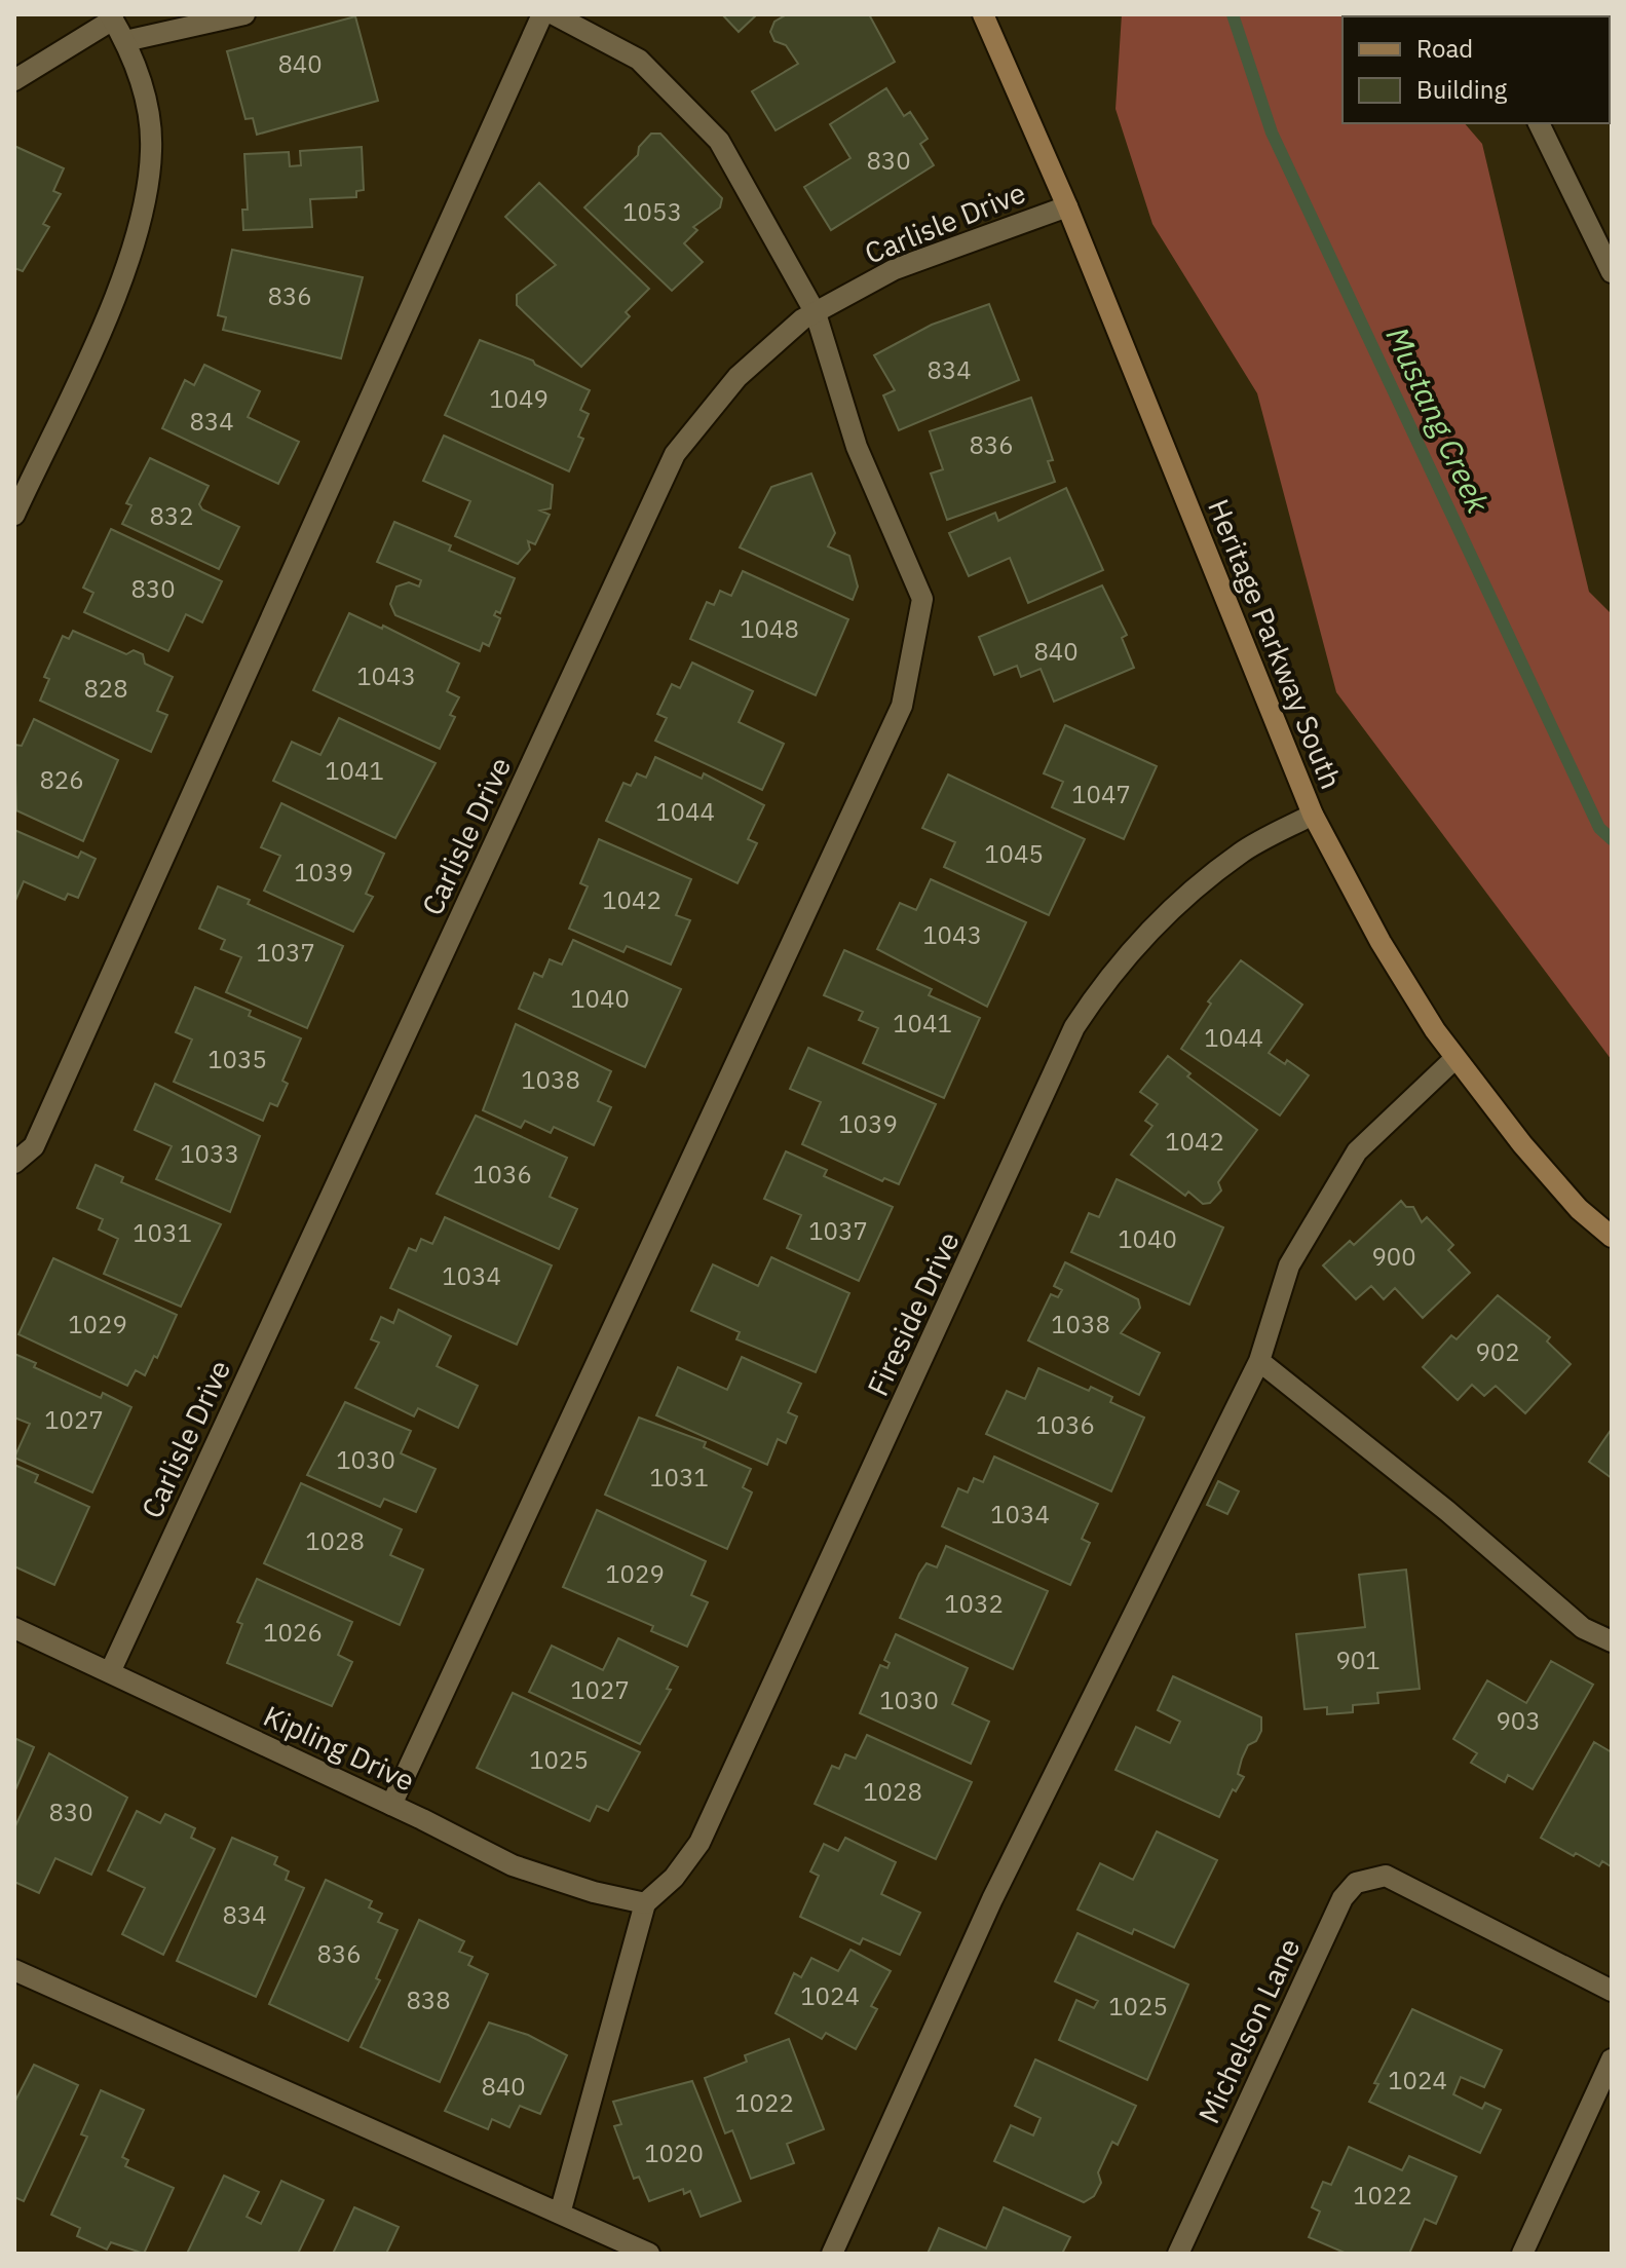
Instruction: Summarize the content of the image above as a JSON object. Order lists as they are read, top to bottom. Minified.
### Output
{"streets":{"street":["Carlisle Drive","Heritage Parkway South","Fireside Drive","Kipling Drive","Michelson Lane"]},"crossings":[["Carlisle Drive","Heritage Parkway South"],["Carlisle Drive","Kipling Drive"],["Heritage Parkway South","Fireside Drive"],["Fireside Drive","Kipling Drive"]],"water":["Mustang Creek"],"house_numbers":["840","830","1053","836","834","1049","834","836","832","830","1048","840","1043","828","1041","826","1047","1044","1045","1039","1042","1043","1037","1040","1041","1044","1035","1038","1039","1042","1033","1036","1037","1031","1040","900","1034","1029","1038","902","1027","1036","1030","1031","1034","1028","1029","1032","1026","901","1027","1030","903","1025","1028","830","834","836","1024","838","1025","1024","840","1022","1020","1022"],"legend":["Road","Building"]}
